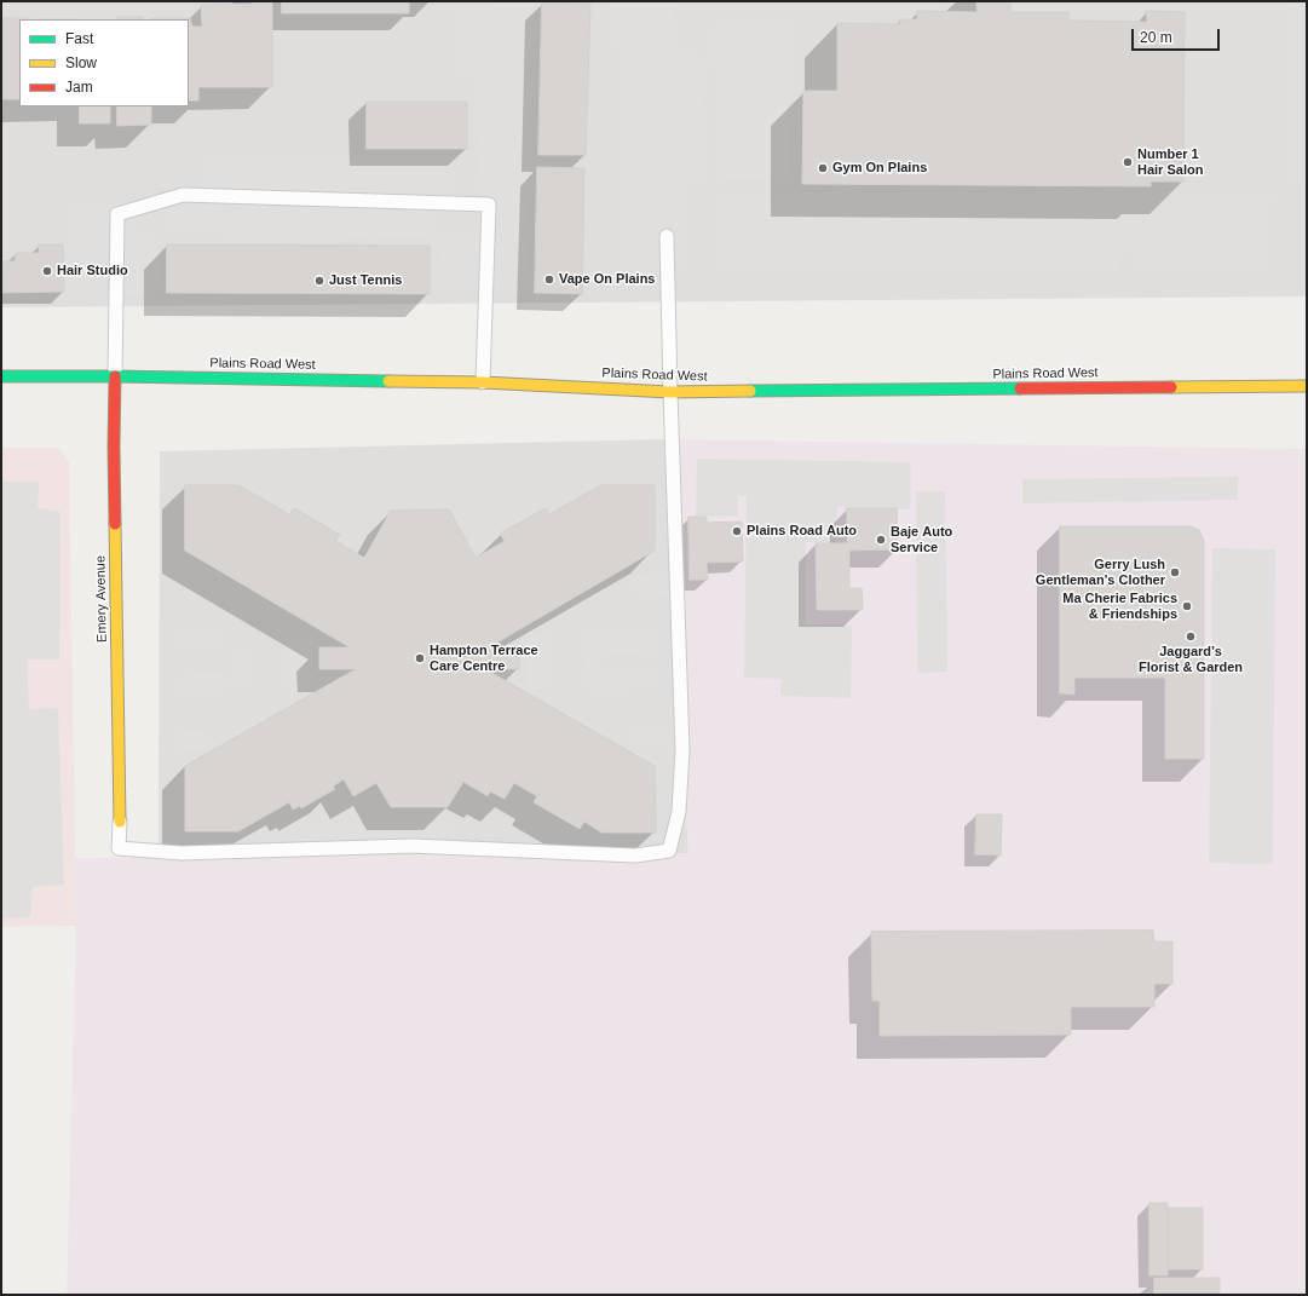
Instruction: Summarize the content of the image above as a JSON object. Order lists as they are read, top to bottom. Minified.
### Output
{"streets":{"main road":["Plains Road West","Emery Avenue"]},"crossings":[["Plains Road West","Emery Avenue"]],"places":["Number 1 Hair Salon","Gym On Plains","Hair Studio","Vape On Plains","Just Tennis","Plains Road Auto","Baje Auto Service","Gerry Lush Gentleman's Clother","Ma Cherie Fabrics & Friendships","Jaggard’s Florist & Garden","Hampton Terrace Care Centre"],"legend":["Fast","Slow","Jam"],"scale_bar":"20 m"}
